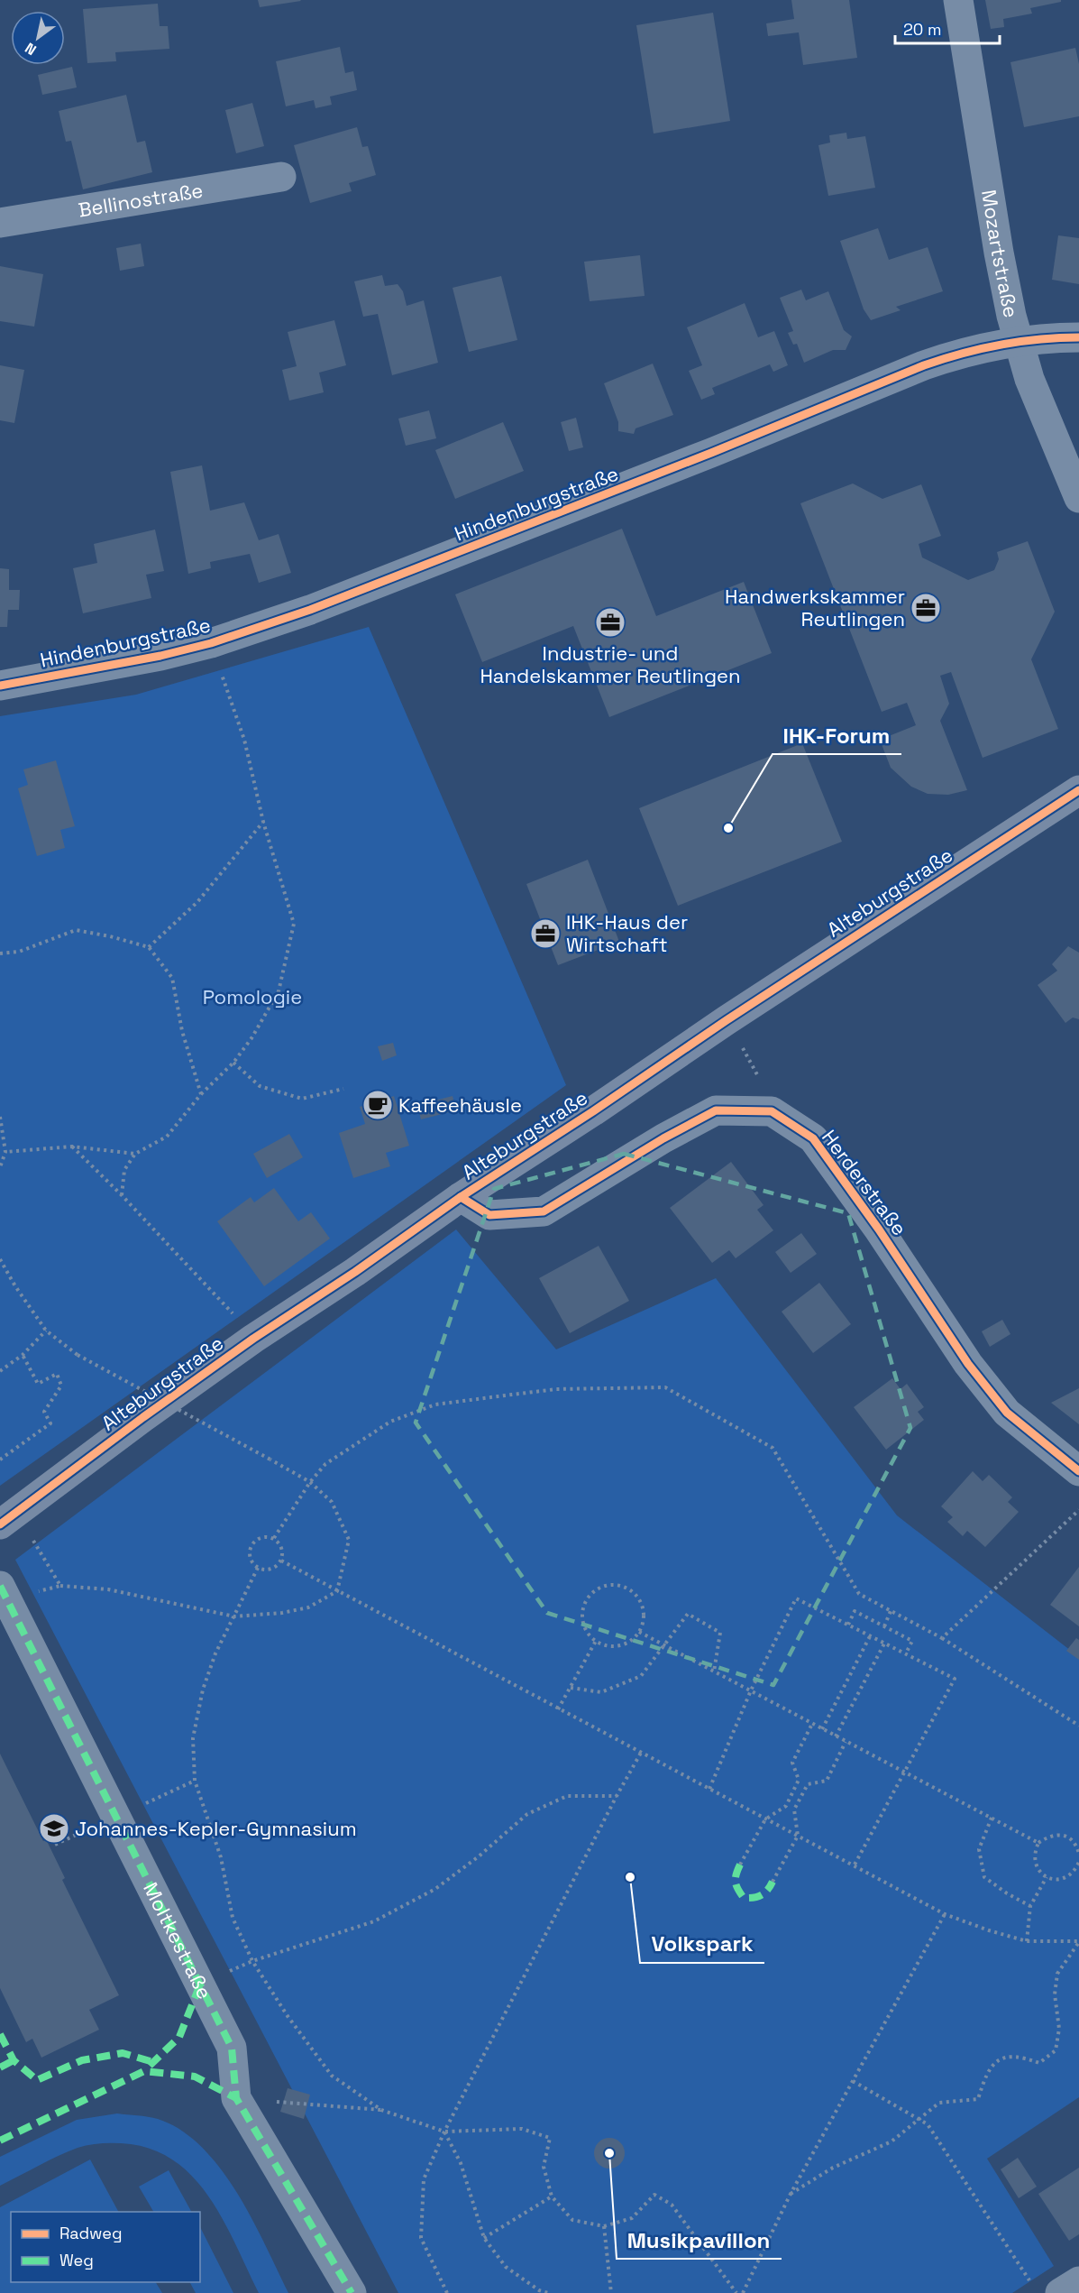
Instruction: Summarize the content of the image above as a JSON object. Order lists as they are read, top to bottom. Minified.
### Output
{"streets":{"main road":["Alteburgstraße"],"street":["Bellinostraße","Mozartstraße","Hindenburgstraße","Herderstraße","Moltkestraße"]},"crossings":[["Mozartstraße","Hindenburgstraße"],["Alteburgstraße","Herderstraße"]],"parks":["Pomologie"],"places":{"office":["Handwerkskammer Reutlingen","Industrie- und Handelskammer Reutlingen","IHK-Haus der Wirtschaft"],"other":["IHK-Forum","Volkspark","Musikpavillon"],"cafe":["Kaffeehäusle"],"school or university":["Johannes-Kepler-Gymnasium"]},"legend":["Radweg","Weg"],"scale_bar":"20 m","north":"bottom left"}
